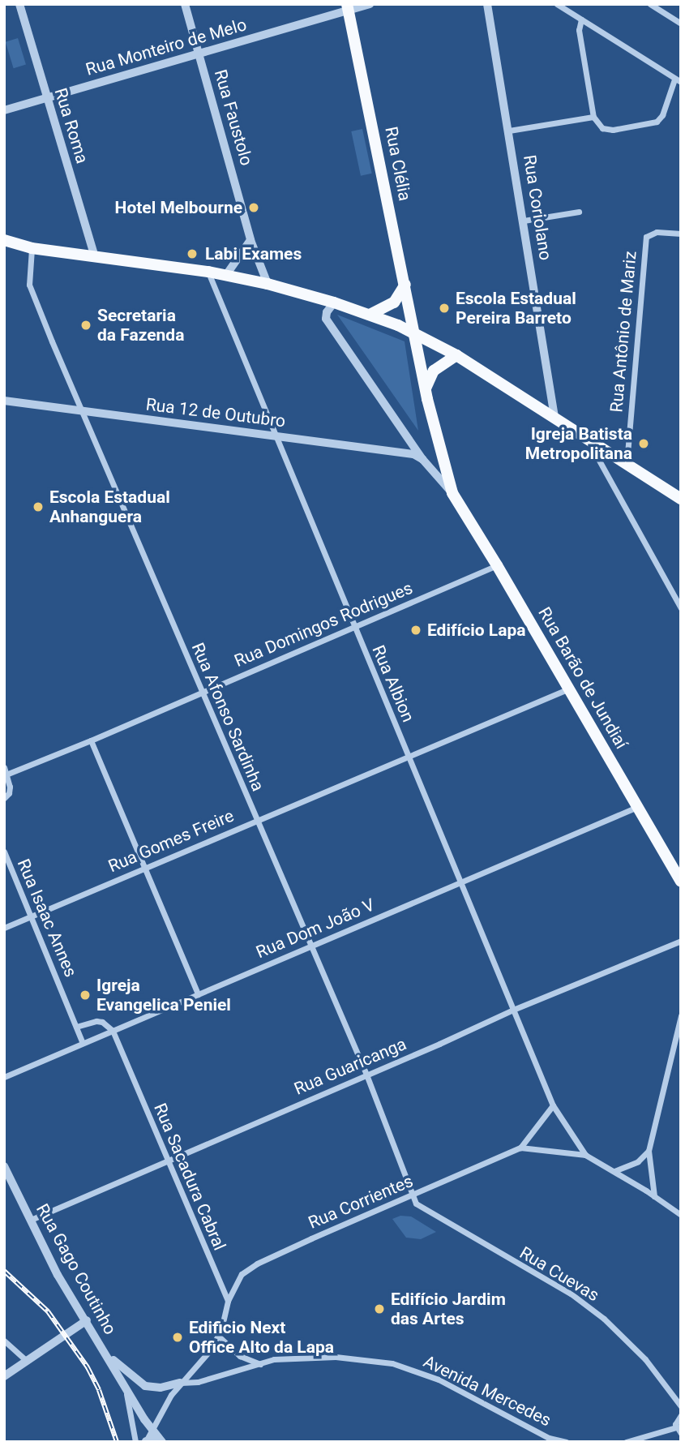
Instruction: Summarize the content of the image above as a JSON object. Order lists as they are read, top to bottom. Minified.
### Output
{"streets":{"main road":["Rua Clélia","Rua Barão de Jundiaí"],"street":["Rua Monteiro de Melo","Rua Faustolo","Rua Roma","Rua Coriolano","Rua Antônio de Mariz","Rua 12 de Outubro","Rua Domingos Rodrigues","Rua Albion","Rua Afonso Sardinha","Rua Gomes Freire","Rua Isaac Annes","Rua Dom João V","Rua Guaricanga","Rua Sacadura Cabral","Rua Corrientes","Rua Gago Coutinho","Rua Cuevas","Avenida Mercedes"]},"crossings":[["Rua Monteiro de Melo","Rua Faustolo"],["Rua Monteiro de Melo","Rua Roma"],["Rua Monteiro de Melo","Rua Clélia"],["Rua Clélia","Rua Barão de Jundiaí"],["Rua 12 de Outubro","Rua Albion"],["Rua 12 de Outubro","Rua Afonso Sardinha"],["Rua Domingos Rodrigues","Rua Barão de Jundiaí"],["Rua Domingos Rodrigues","Rua Albion"],["Rua Domingos Rodrigues","Rua Afonso Sardinha"],["Rua Barão de Jundiaí","Rua Gomes Freire"],["Rua Barão de Jundiaí","Rua Dom João V"],["Rua Albion","Rua Gomes Freire"],["Rua Albion","Rua Dom João V"],["Rua Albion","Rua Guaricanga"],["Rua Afonso Sardinha","Rua Gomes Freire"],["Rua Afonso Sardinha","Rua Dom João V"],["Rua Afonso Sardinha","Rua Guaricanga"],["Rua Afonso Sardinha","Rua Corrientes"],["Rua Afonso Sardinha","Rua Cuevas"],["Rua Gomes Freire","Rua Isaac Annes"],["Rua Isaac Annes","Rua Dom João V"],["Rua Dom João V","Rua Sacadura Cabral"],["Rua Guaricanga","Rua Sacadura Cabral"],["Rua Guaricanga","Rua Gago Coutinho"],["Rua Sacadura Cabral","Rua Corrientes"],["Rua Corrientes","Rua Cuevas"]],"places":["Hotel Melbourne","Labi Exames","Escola Estadual Pereira Barreto","Secretaria da Fazenda","Igreja Batista Metropolitana","Escola Estadual Anhanguera","Edifício Lapa","Igreja Evangelica Peniel","Edifício Jardim das Artes","Edificio Next Office Alto da Lapa"]}
